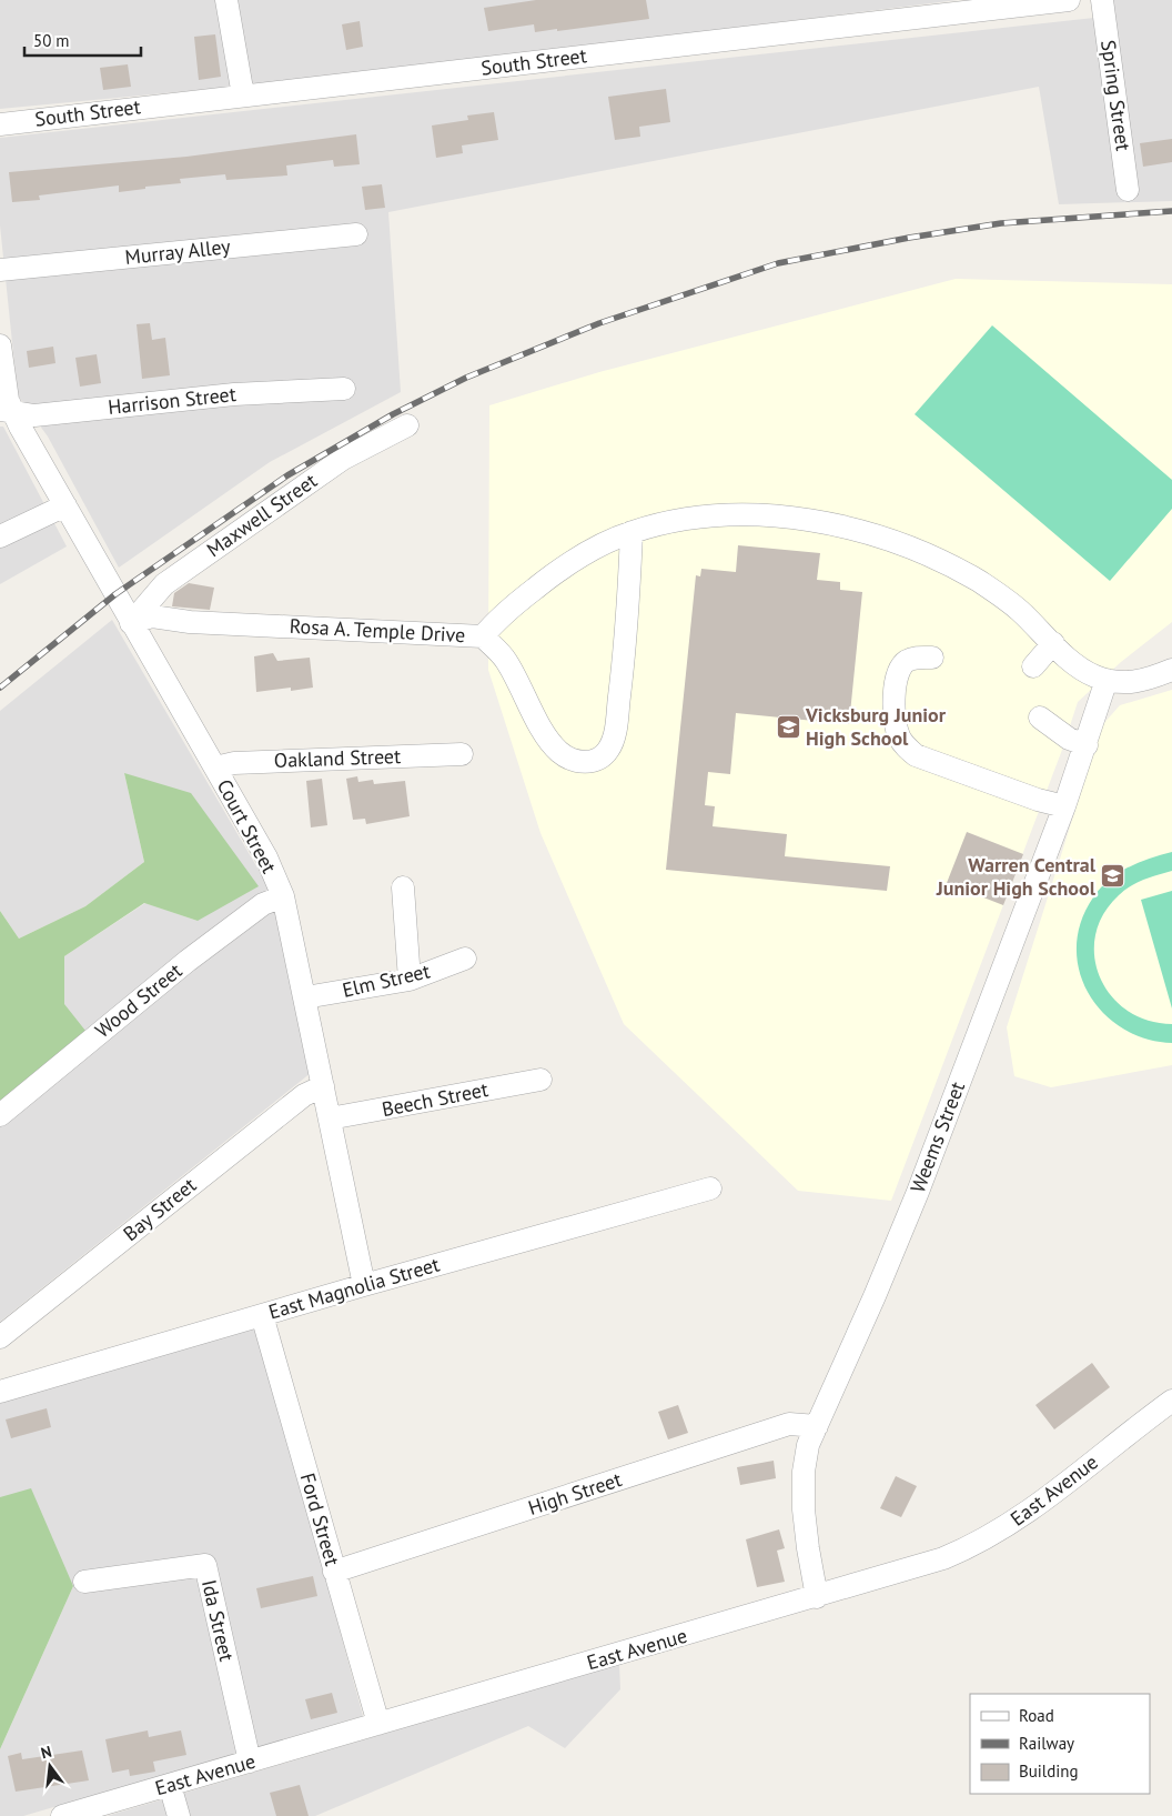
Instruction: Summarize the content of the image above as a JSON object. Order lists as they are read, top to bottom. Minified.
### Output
{"streets":{"street":["South Street","Spring Street","Murray Alley","Harrison Street","Maxwell Street","Rosa A. Temple Drive","Oakland Street","Court Street","Elm Street","Wood Street","Beech Street","Weems Street","Bay Street","East Magnolia Street","East Avenue","High Street","Ford Street","Ida Street"]},"crossings":[["Harrison Street","Court Street"],["Maxwell Street","Rosa A. Temple Drive"],["Maxwell Street","Court Street"],["Rosa A. Temple Drive","Court Street"],["Rosa A. Temple Drive","Weems Street"],["Oakland Street","Court Street"],["Court Street","Elm Street"],["Court Street","Wood Street"],["Court Street","Beech Street"],["Court Street","Bay Street"],["Court Street","East Magnolia Street"],["Weems Street","East Avenue"],["Weems Street","High Street"],["East Magnolia Street","Ford Street"],["East Avenue","Ford Street"],["East Avenue","Ida Street"],["High Street","Ford Street"]],"places":{"school or university":["Vicksburg Junior High School","Warren Central Junior High School"]},"legend":["Road","Railway","Building"],"scale_bar":"50 m","north":"top"}
